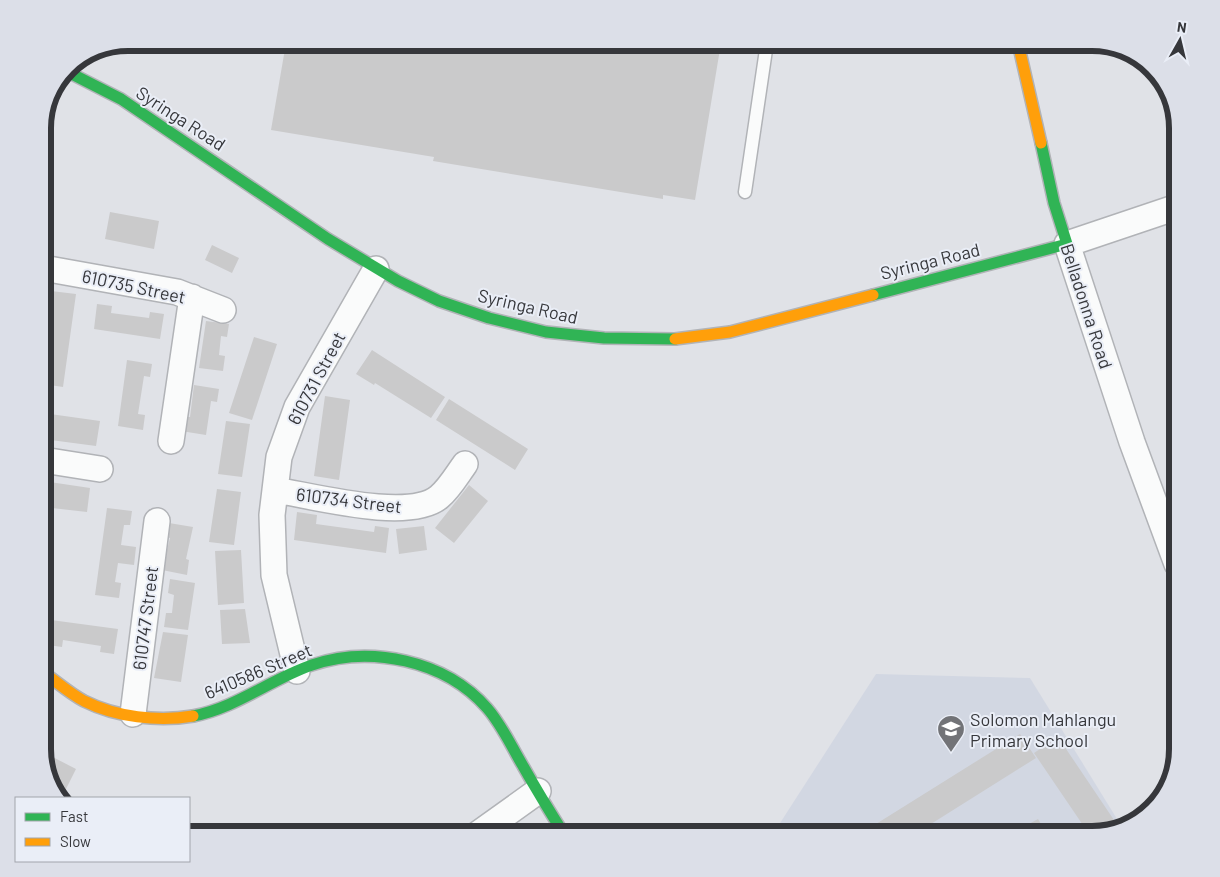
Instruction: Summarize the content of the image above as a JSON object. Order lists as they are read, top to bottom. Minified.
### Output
{"streets":{"street":["Syringa Road","610735 Street","Belladonna Road","610731 Street","610734 Street","610747 Street","6410586 Street"]},"crossings":[["Syringa Road","Belladonna Road"],["Syringa Road","610731 Street"],["610731 Street","610734 Street"],["610731 Street","6410586 Street"],["610747 Street","6410586 Street"]],"places":{"school or university":["Solomon Mahlangu Primary School"]},"legend":["Fast","Slow"],"north":"top"}
